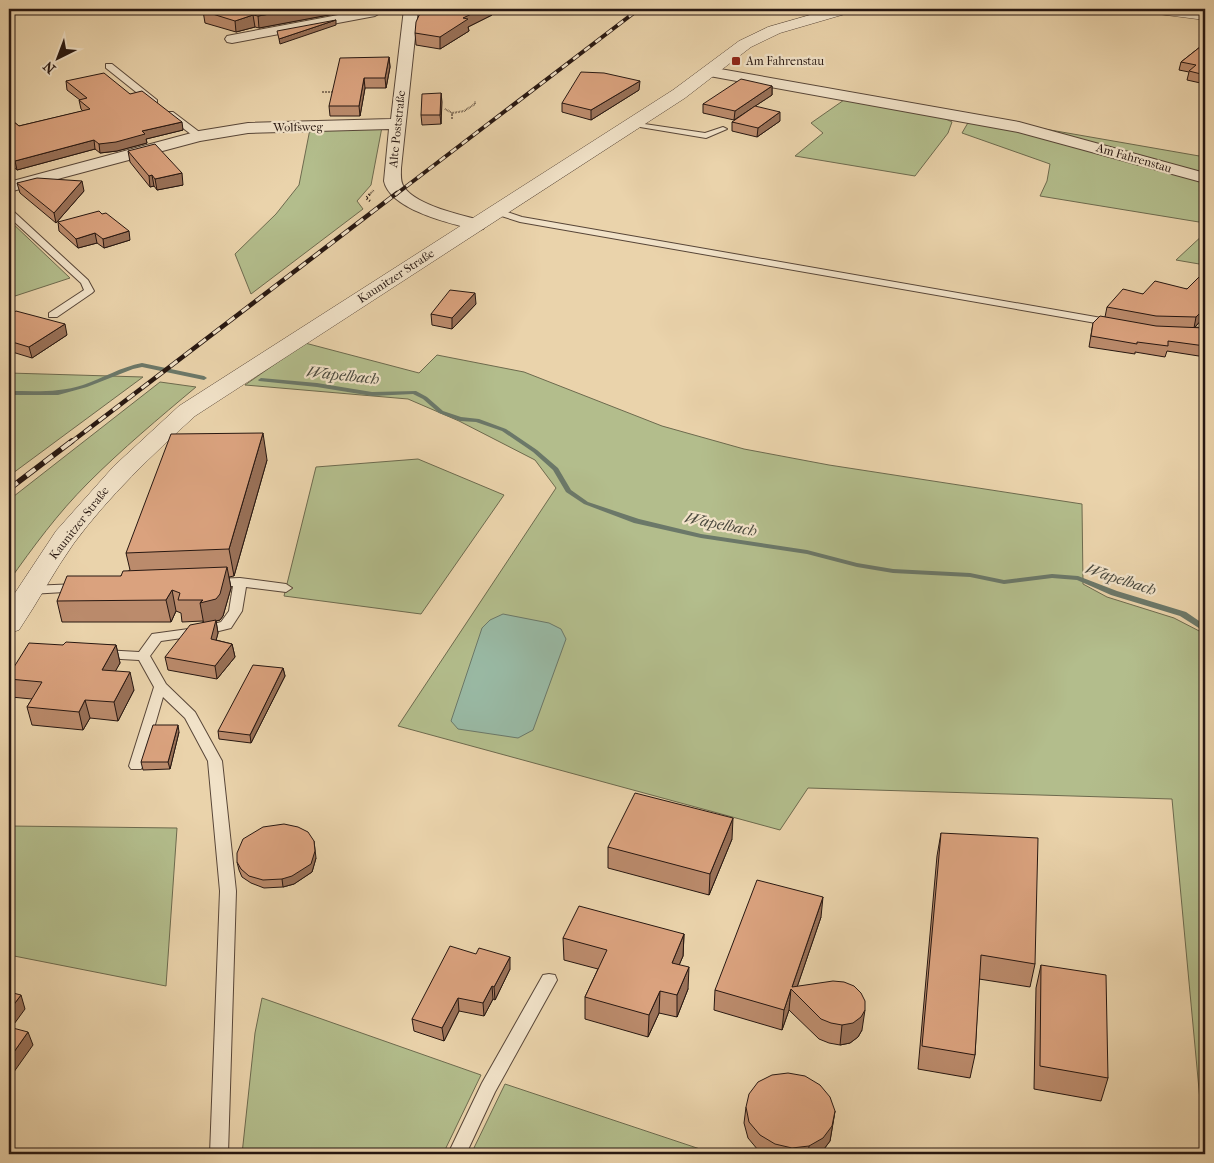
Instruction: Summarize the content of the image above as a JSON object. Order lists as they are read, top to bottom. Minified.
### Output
{"streets":{"street":["Wolfsweg","Alte Poststraße","Am Fahrenstau","Kaunitzer Straße"]},"crossings":[["Wolfsweg","Alte Poststraße"],["Alte Poststraße","Kaunitzer Straße"],["Am Fahrenstau","Kaunitzer Straße"]],"water":["Wapelbach"],"places":{"transit":["Am Fahrenstau"]},"north":"bottom left"}
